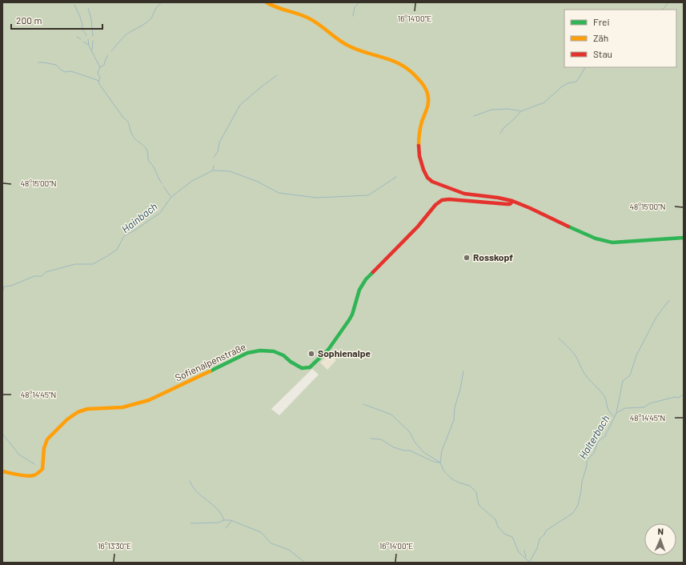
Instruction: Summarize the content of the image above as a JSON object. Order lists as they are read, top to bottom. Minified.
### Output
{"streets":{"street":["Sofienalpenstraße"]},"water":["Hainbach","Halterbach"],"places":["Rosskopf","Sophienalpe"],"legend":["Frei","Zäh","Stau"],"scale_bar":"200 m","north":"top","coordinates":["16°14'00\"E","48°15'00\"N","48°14'45\"N","16°13'30\"E"]}
